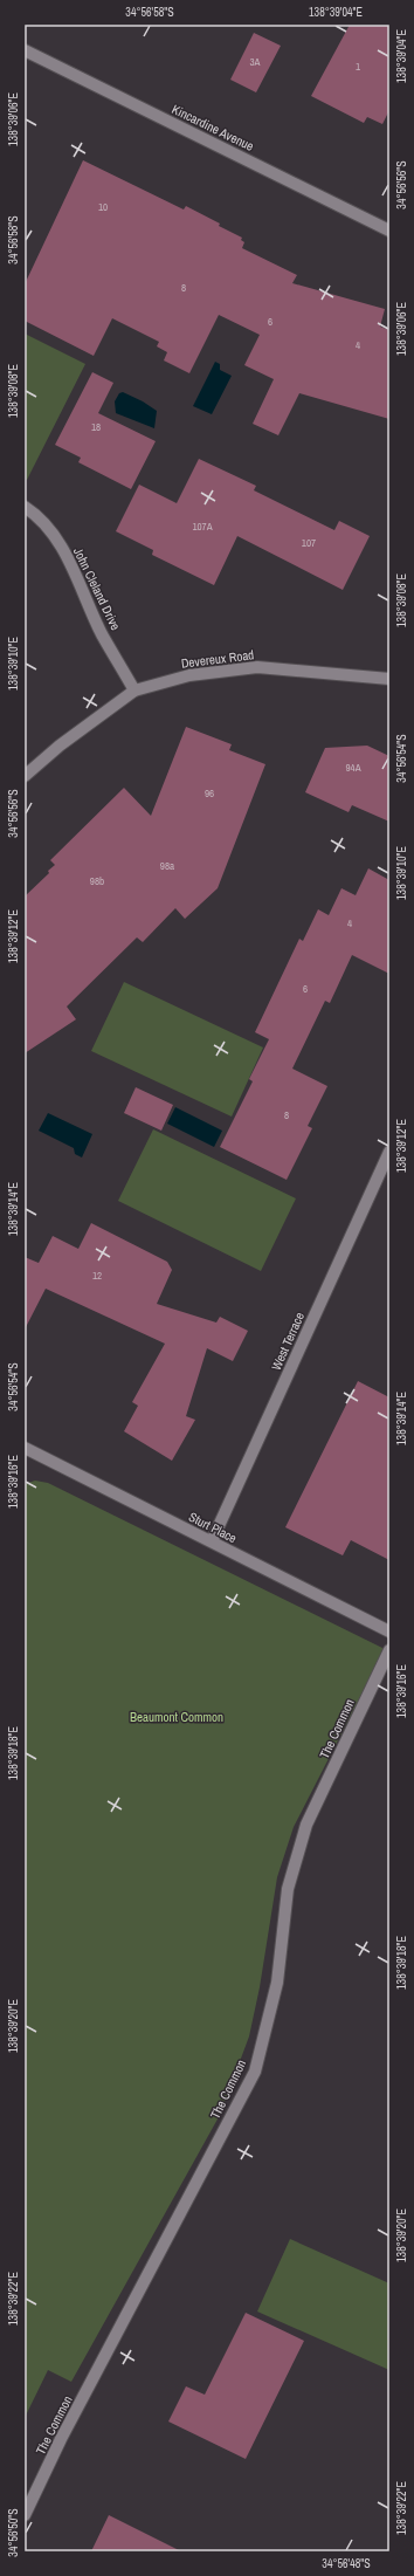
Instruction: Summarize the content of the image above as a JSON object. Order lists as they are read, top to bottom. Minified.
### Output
{"streets":{"street":["Kincardine Avenue","John Cleland Drive","Devereux Road","West Terrace","Sturt Place","The Common"]},"crossings":[["John Cleland Drive","Devereux Road"],["West Terrace","Sturt Place"]],"parks":["Beaumont Common"],"house_numbers":["3A","1","10","8","6","4","18","107A","107","94A","96","98a","98b","4","6","8","12"],"coordinates":["34°56'58\"S","138°39'04\"E","138°39'06\"E","34°56'56\"S","138°39'08\"E","138°39'10\"E","34°56'54\"S","138°39'12\"E","138°39'14\"E","138°39'16\"E","138°39'18\"E","138°39'20\"E","138°39'22\"E","34°56'50\"S","34°56'48\"S"]}
